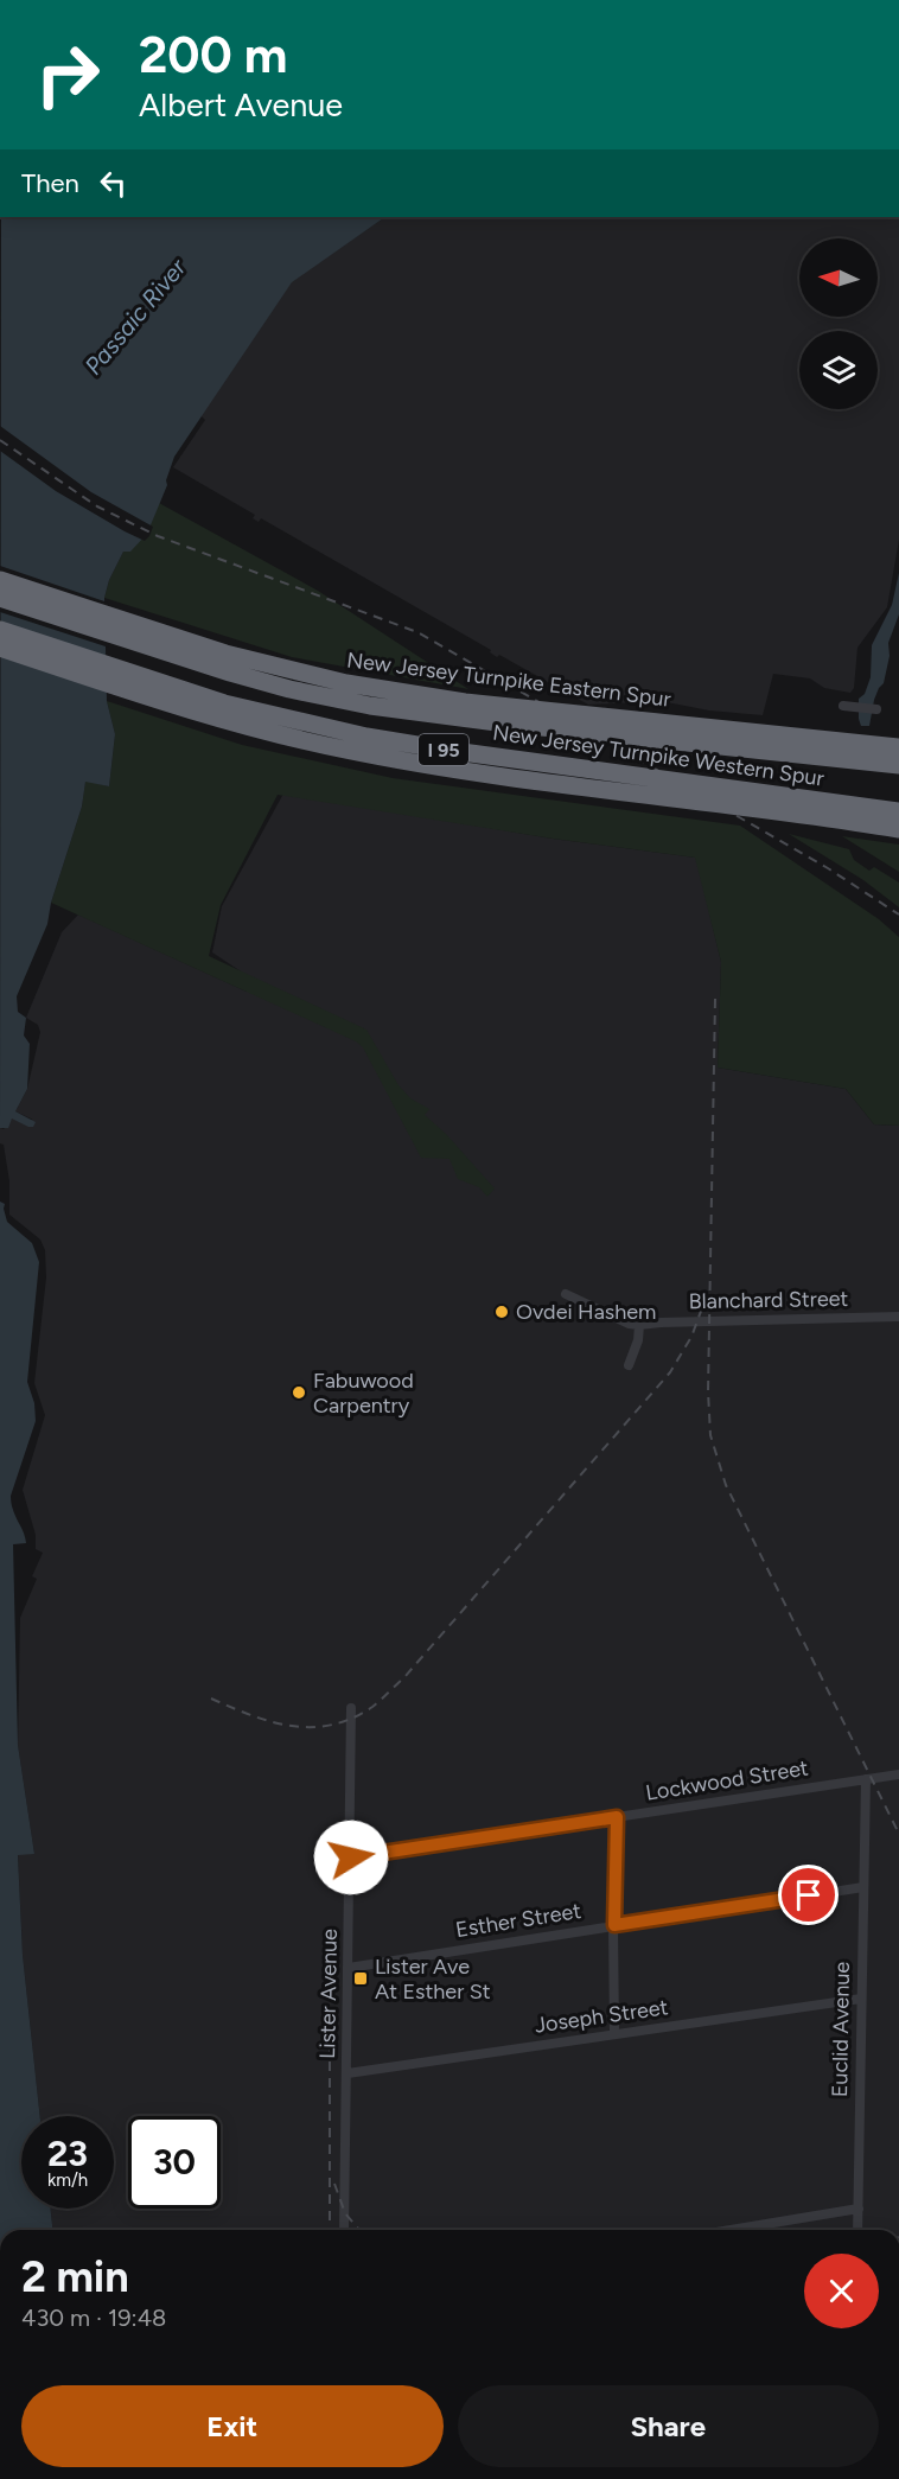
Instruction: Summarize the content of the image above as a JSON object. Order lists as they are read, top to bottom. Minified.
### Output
{"streets":{"highway":["New Jersey Turnpike Eastern Spur","I 95","New Jersey Turnpike Western Spur"],"street":["Blanchard Street","Lockwood Street","Esther Street","Lister Avenue","Joseph Street","Euclid Avenue"]},"crossings":[["Lockwood Street","Lister Avenue"],["Lockwood Street","Euclid Avenue"],["Esther Street","Lister Avenue"],["Esther Street","Euclid Avenue"],["Lister Avenue","Joseph Street"],["Joseph Street","Euclid Avenue"]],"water":["Passaic River"],"places":{"other":["Ovdei Hashem","Fabuwood Carpentry"],"transit":["Lister Ave At Esther St"]},"north":"left","page":{"turn":["200 m","Albert Avenue"],"then":"Then","speed":"23 km/h","limit":"30","heading":["2 min","430 m · 19:48"],"buttons":["Exit","Share"]}}
